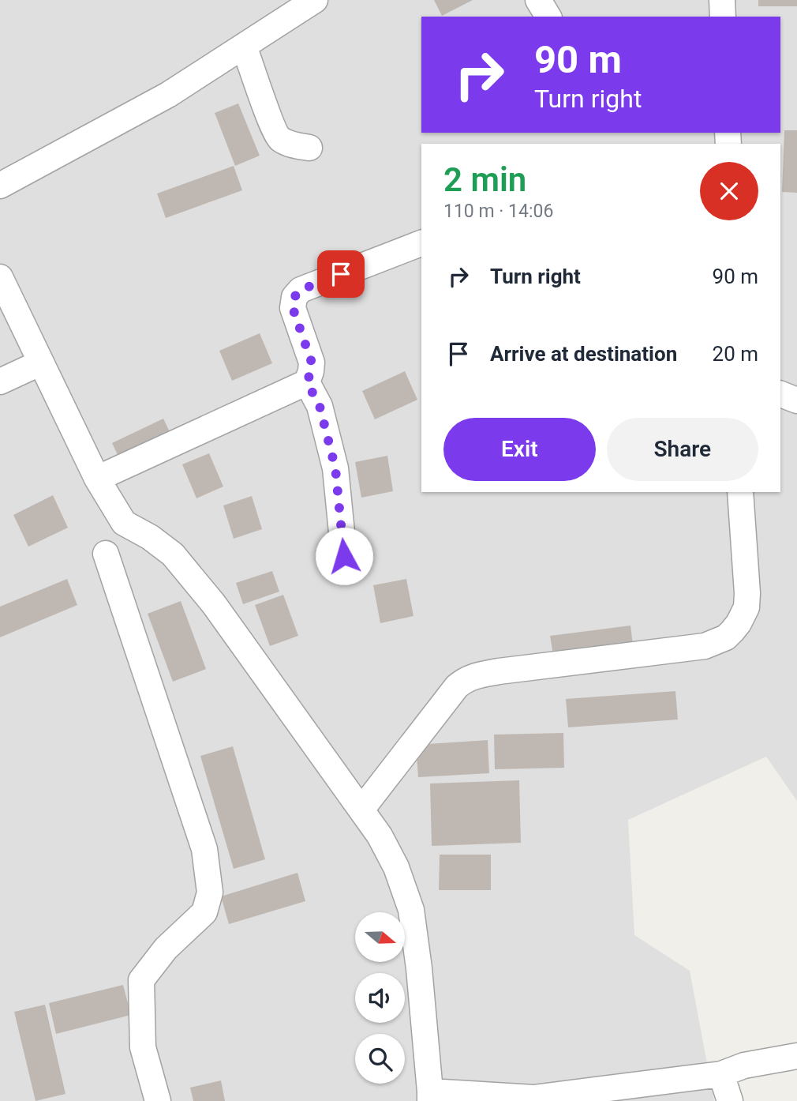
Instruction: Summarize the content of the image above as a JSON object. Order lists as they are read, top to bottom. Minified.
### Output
{"north":"right","page":{"turn":["90 m","Turn right"],"heading":["2 min","110 m · 14:06"],"list":[{"name":"Turn right","value":"90 m"},{"name":"Arrive at destination","value":"20 m"}],"buttons":["Exit","Share"]}}
